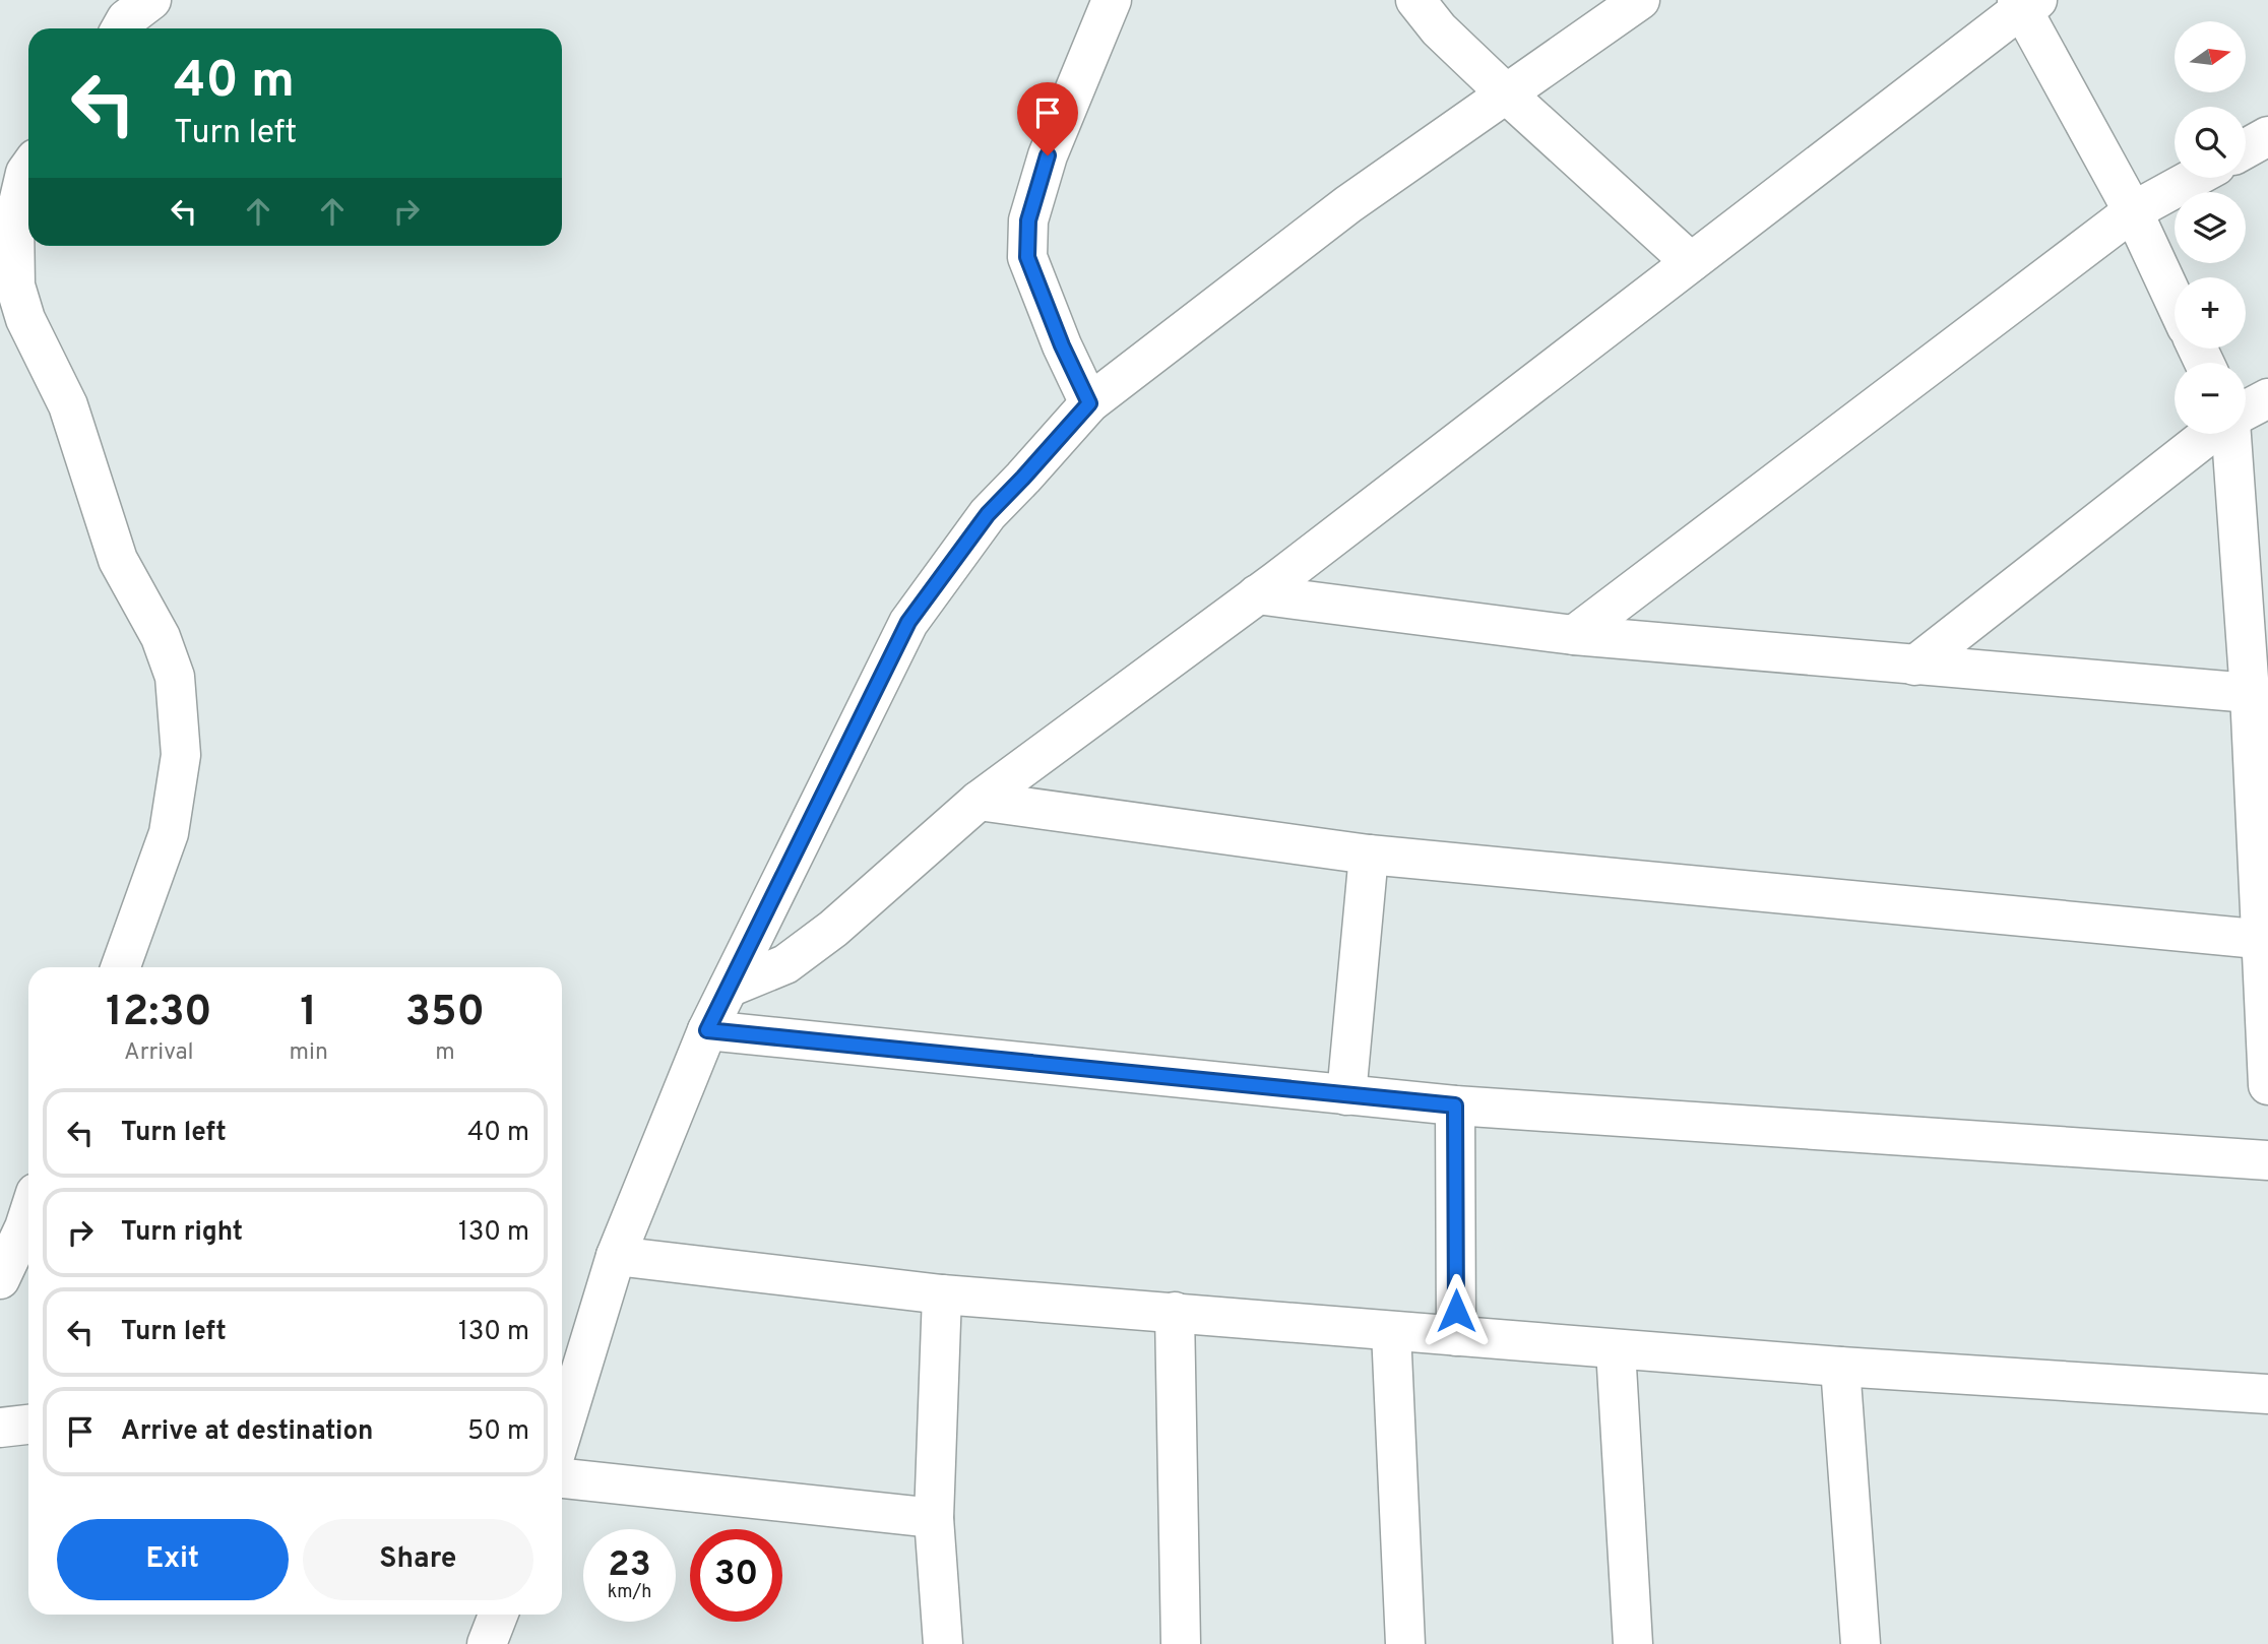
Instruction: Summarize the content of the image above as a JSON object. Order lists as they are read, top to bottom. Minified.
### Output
{"north":"right","page":{"map_buttons":["+","−"],"turn":["40 m","Turn left"],"eta":["12:30","Arrival","1","min","350","m"],"list":[{"name":"Turn left","value":"40 m"},{"name":"Turn right","value":"130 m"},{"name":"Turn left","value":"130 m"},{"name":"Arrive at destination","value":"50 m"}],"buttons":["Exit","Share"],"speed":"23 km/h","limit":"30"}}
